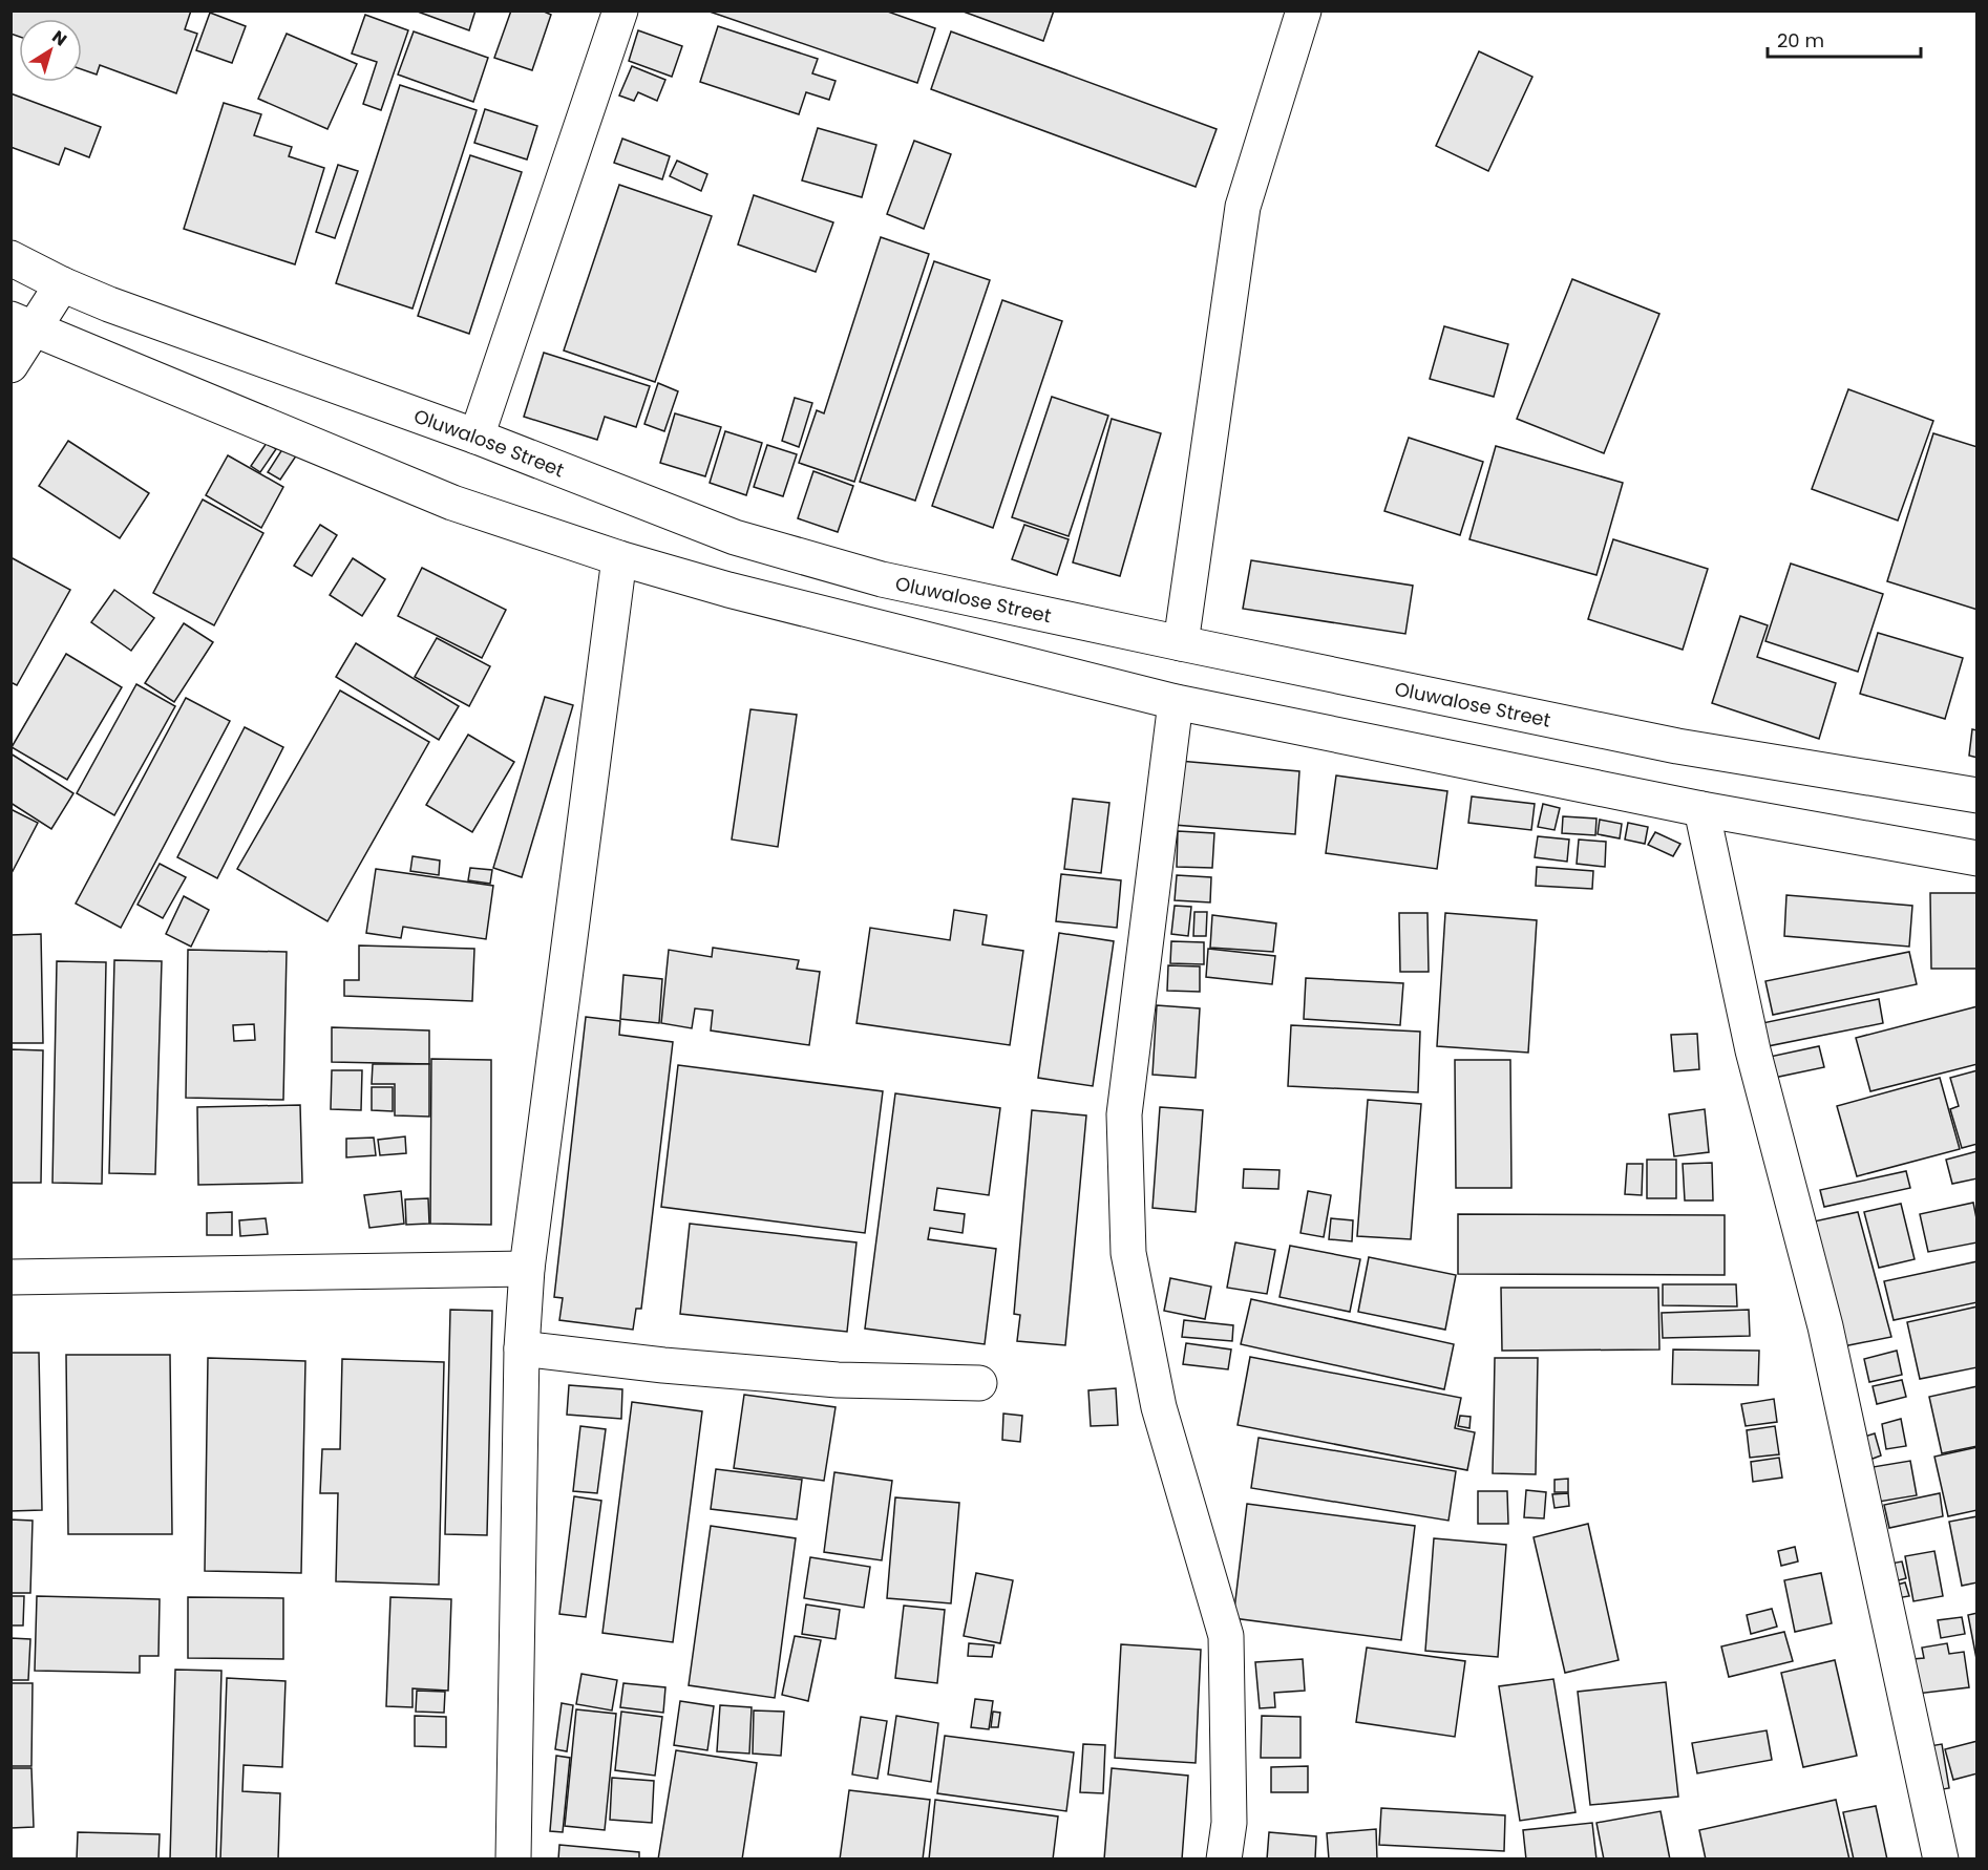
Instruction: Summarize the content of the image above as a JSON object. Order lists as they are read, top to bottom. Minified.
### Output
{"streets":{"street":["Oluwalose Street"]},"scale_bar":"20 m","north":"top right"}
